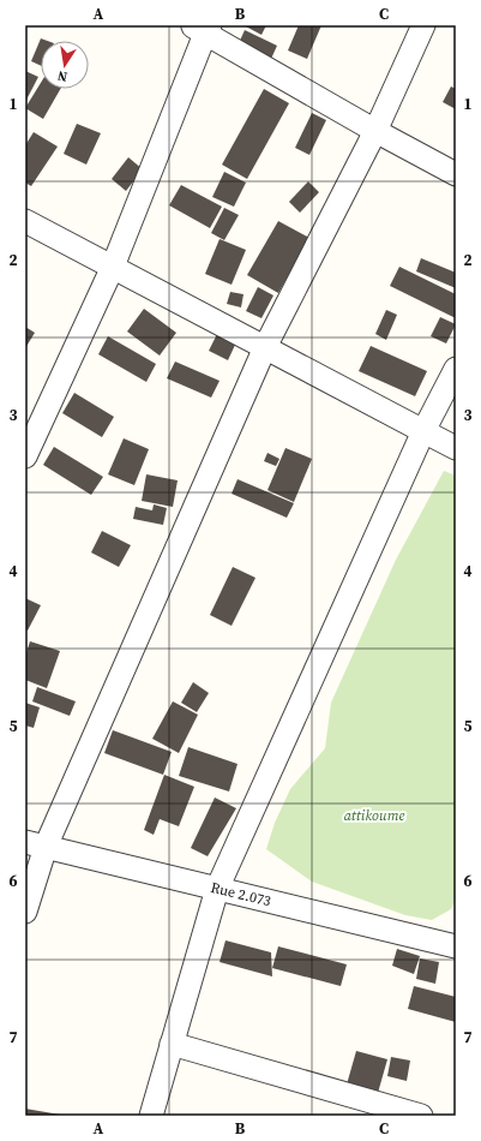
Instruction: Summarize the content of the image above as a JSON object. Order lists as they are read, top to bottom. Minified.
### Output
{"streets":{"street":["Rue 2.073"]},"parks":["attikoume"],"north":"bottom","grid":{"columns":["A","B","C"],"rows":["1","2","3","4","5","6","7"]}}
